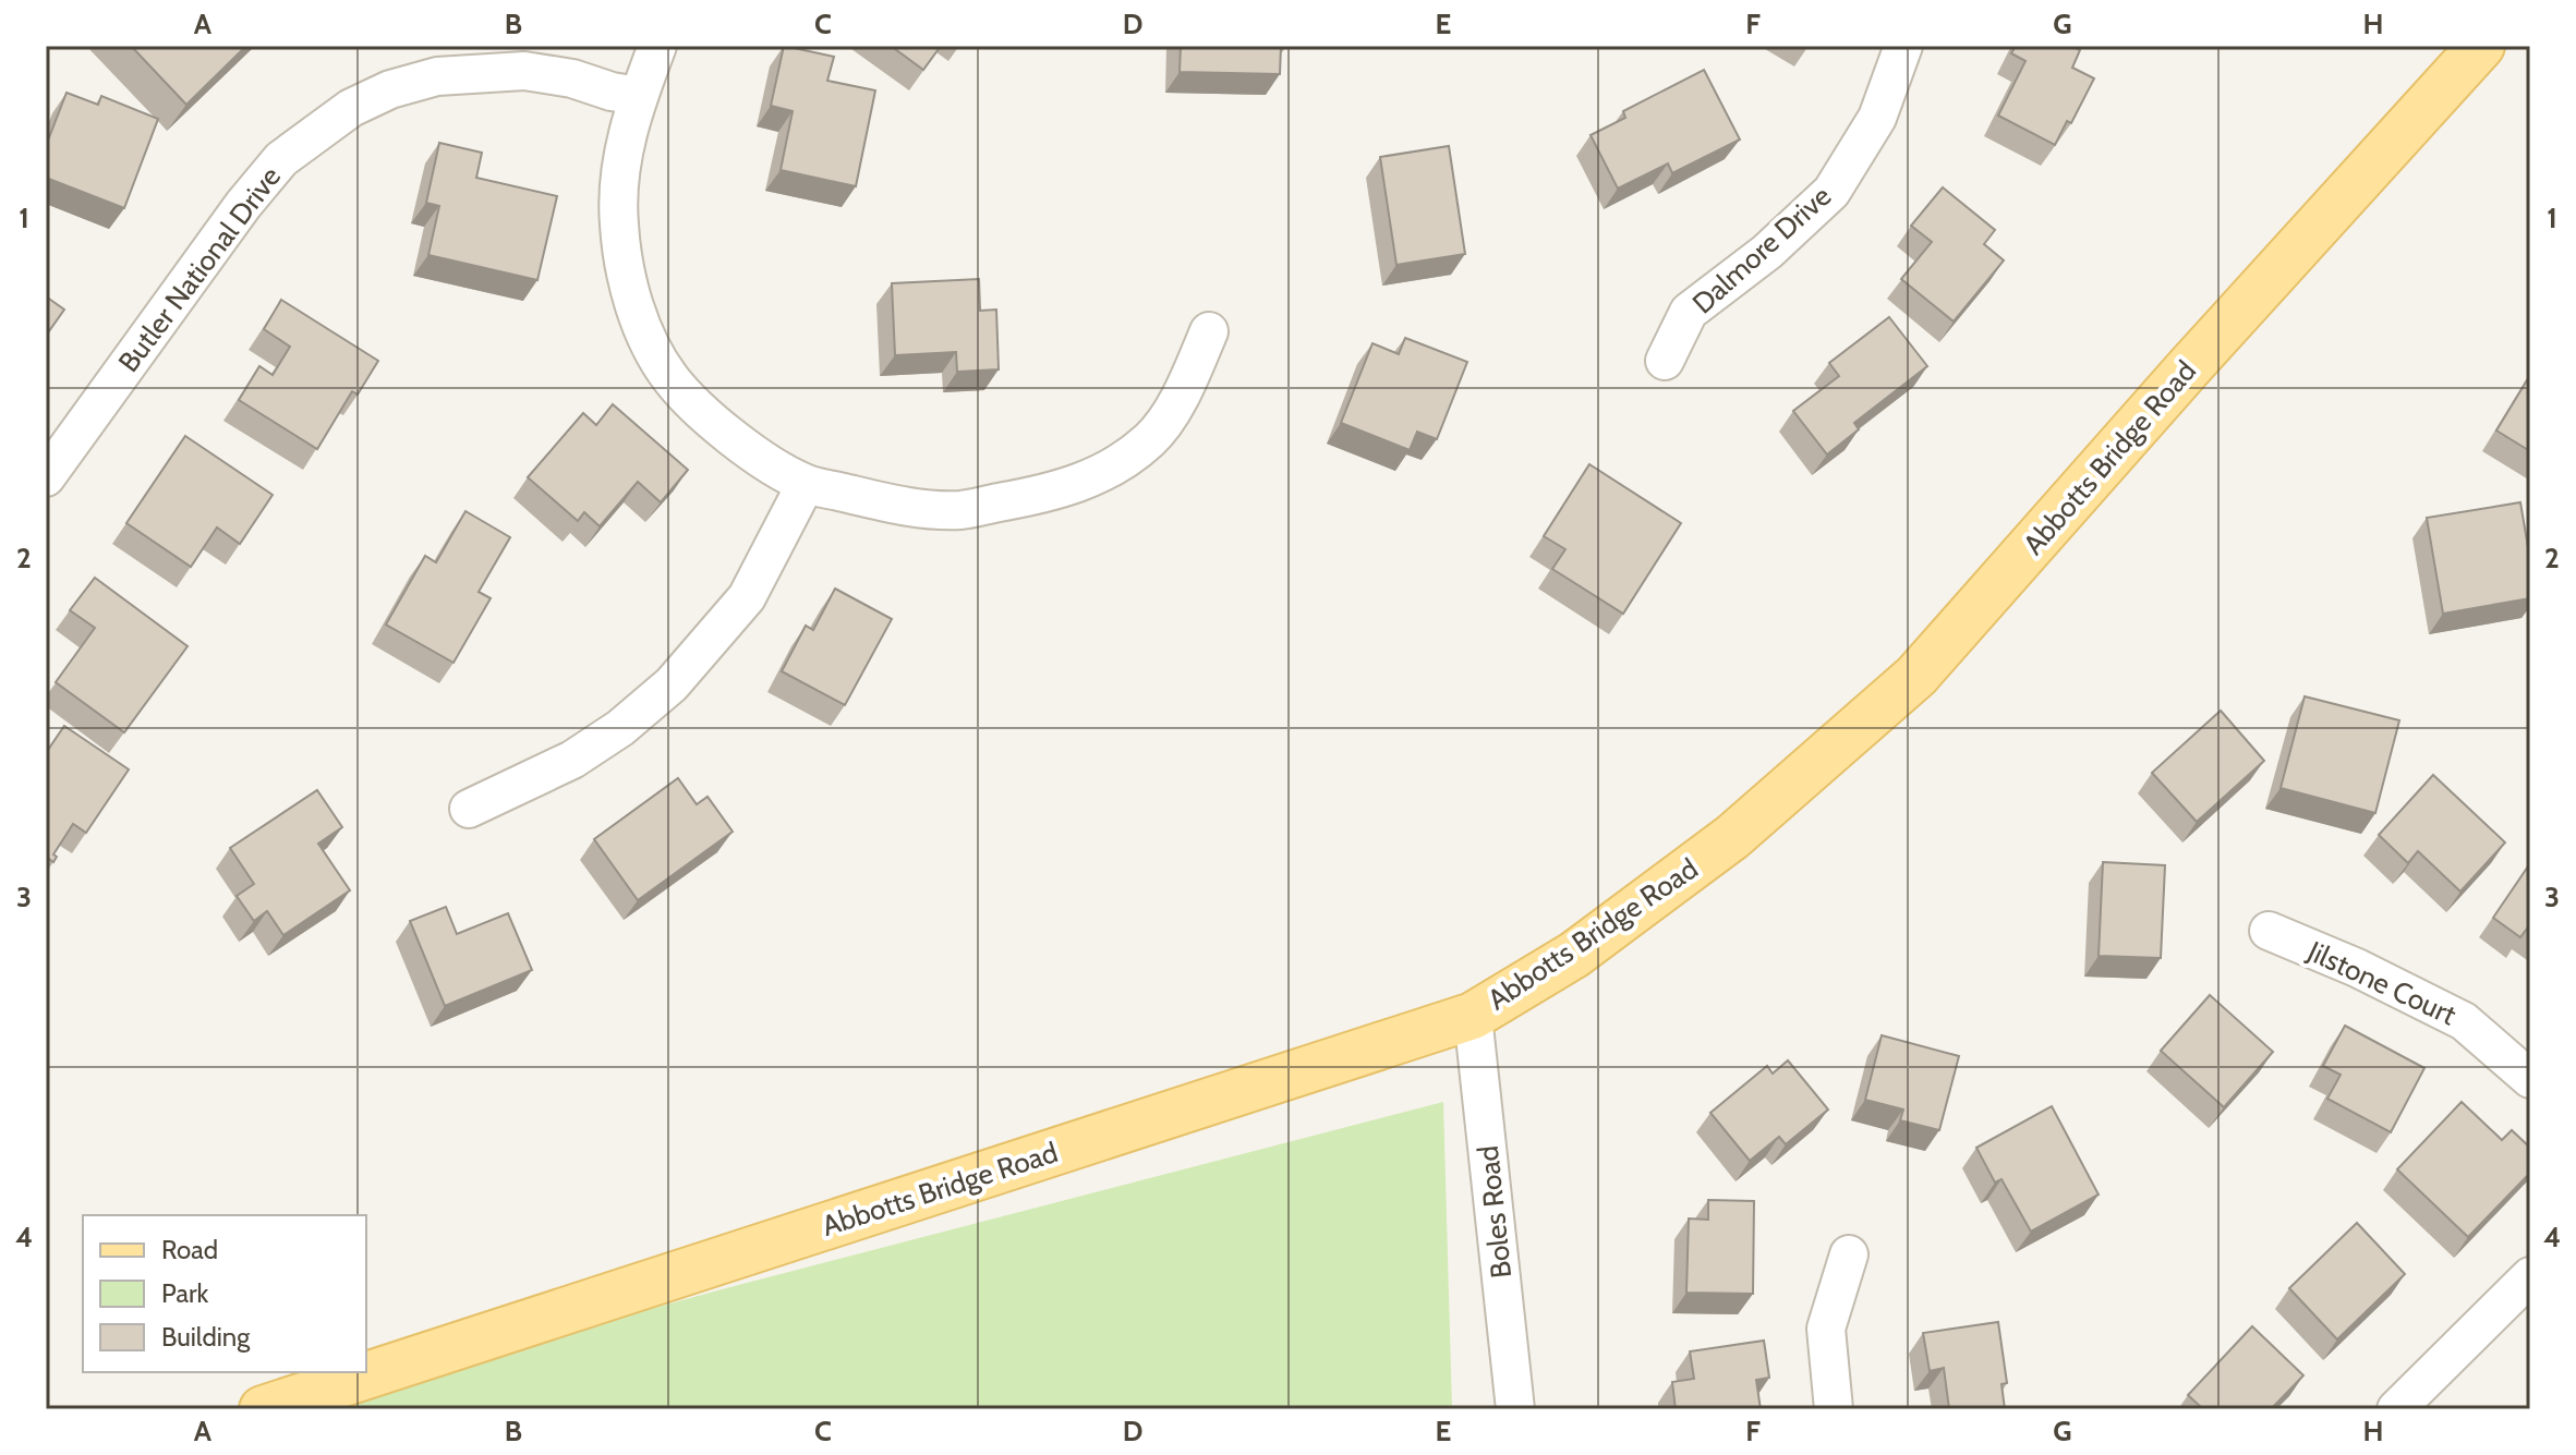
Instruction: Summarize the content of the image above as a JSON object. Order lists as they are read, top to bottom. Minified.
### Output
{"streets":{"main road":["Abbotts Bridge Road"],"street":["Dalmore Drive","Butler National Drive","Jilstone Court","Boles Road"]},"crossings":[["Abbotts Bridge Road","Boles Road"]],"legend":["Road","Park","Building"],"grid":{"columns":["A","B","C","D","E","F","G","H"],"rows":["1","2","3","4"]}}
